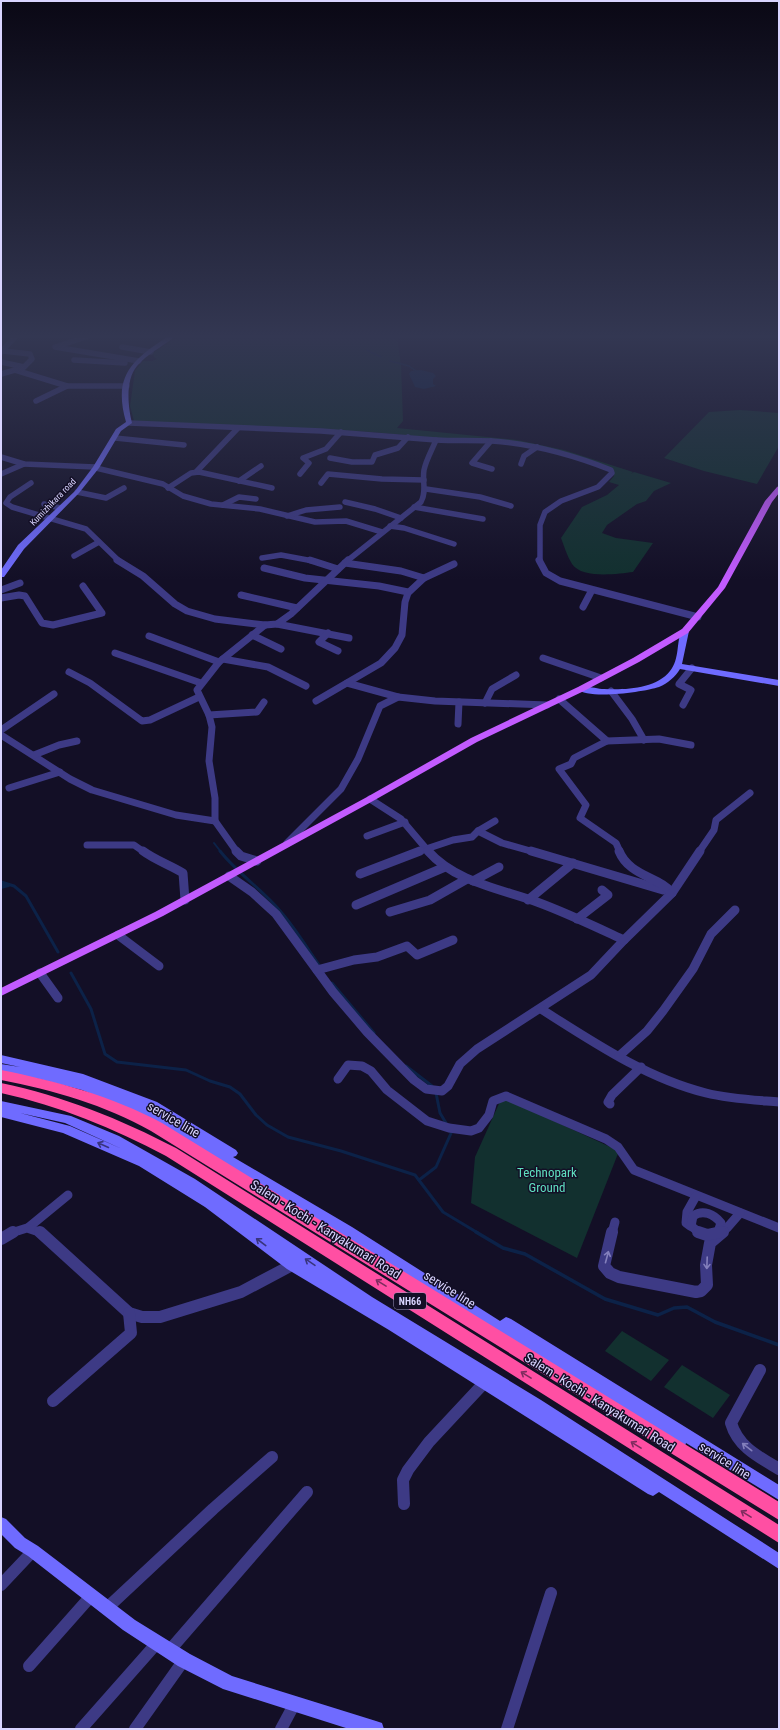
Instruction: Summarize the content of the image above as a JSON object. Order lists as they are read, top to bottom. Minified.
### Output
{"streets":{"highway":["Salem - Kochi - Kanyakumari Road","NH66"],"main road":["Kumizhikara road","service line"]},"parks":["Technopark Ground"]}
